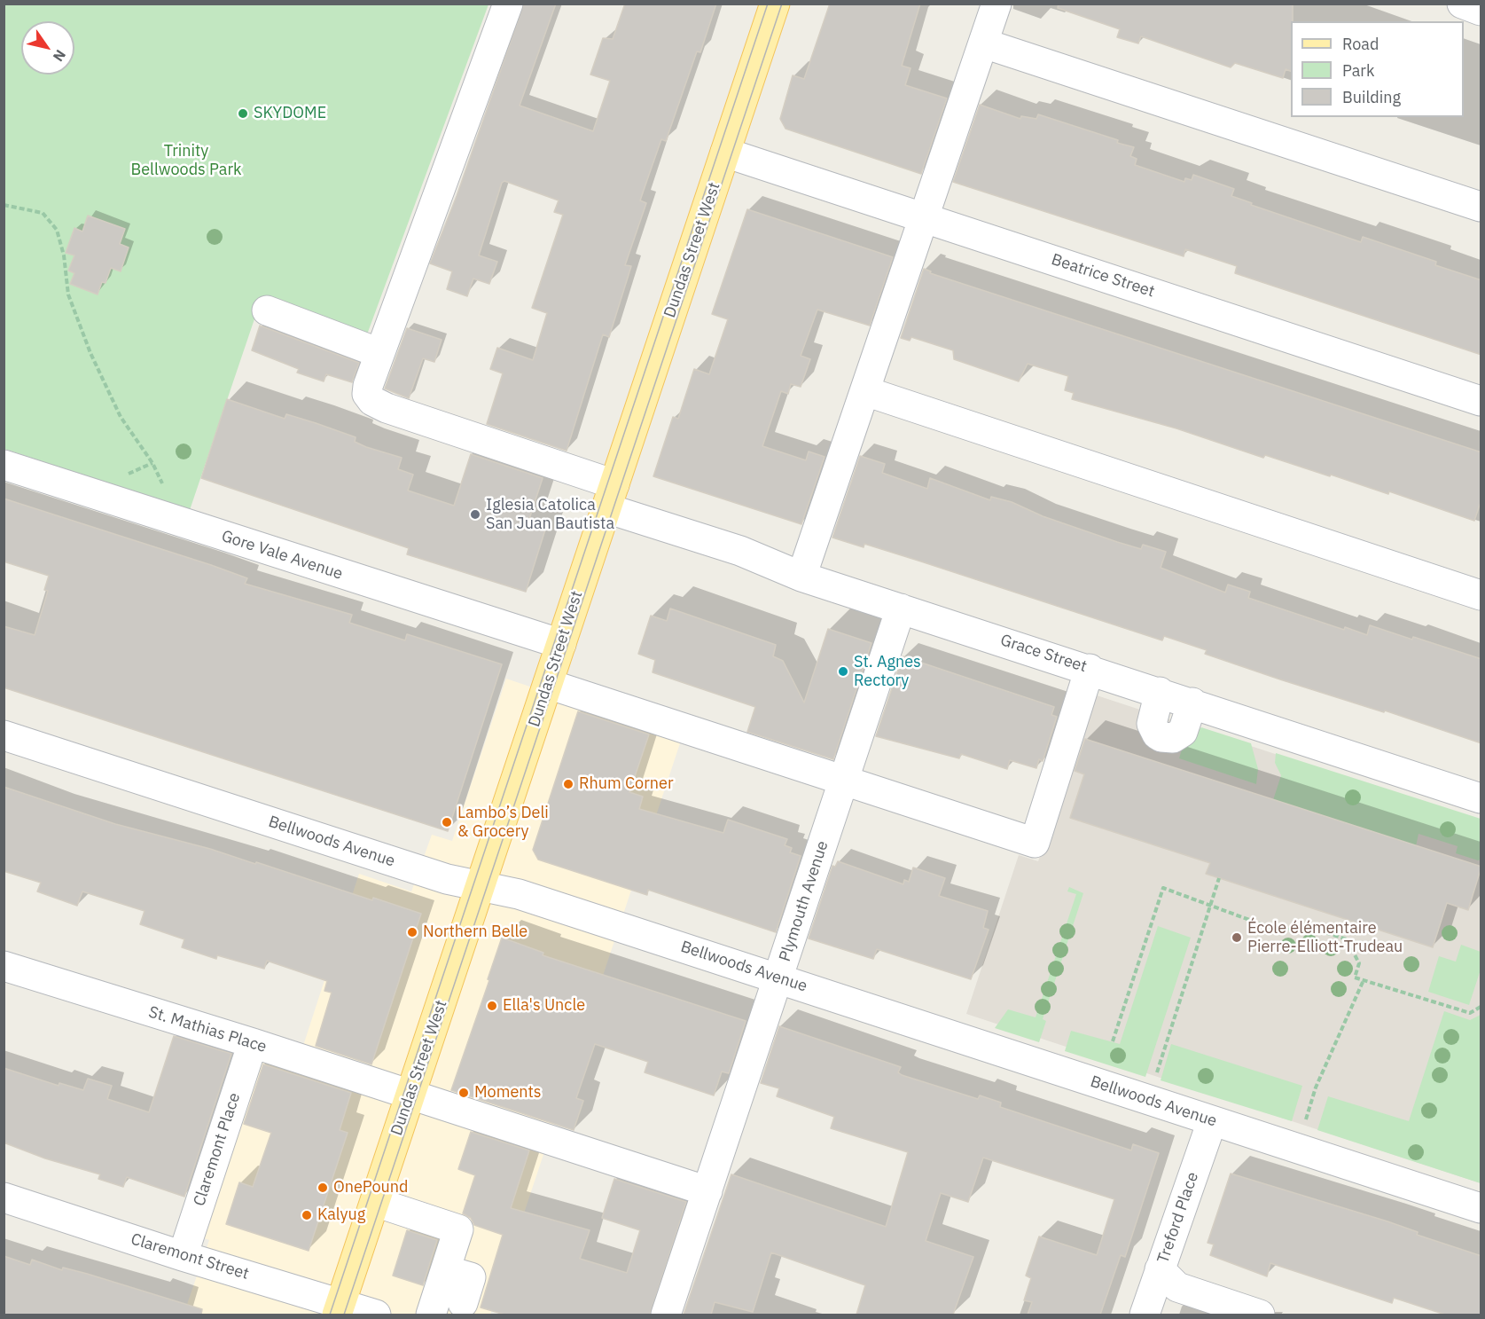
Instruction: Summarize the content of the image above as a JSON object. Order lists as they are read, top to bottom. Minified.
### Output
{"streets":{"main road":["Dundas Street West"],"street":["Beatrice Street","Gore Vale Avenue","Grace Street","Bellwoods Avenue","Plymouth Avenue","St. Mathias Place","Claremont Place","Treford Place","Claremont Street"]},"crossings":[["Dundas Street West","Beatrice Street"],["Dundas Street West","Gore Vale Avenue"],["Dundas Street West","Grace Street"],["Dundas Street West","Bellwoods Avenue"],["Dundas Street West","St. Mathias Place"],["Dundas Street West","Claremont Street"],["Grace Street","Plymouth Avenue"],["Bellwoods Avenue","Plymouth Avenue"],["Bellwoods Avenue","Treford Place"],["Plymouth Avenue","St. Mathias Place"],["St. Mathias Place","Claremont Place"],["Claremont Place","Claremont Street"]],"parks":["Trinity Bellwoods Park"],"places":["SKYDOME","Iglesia Catolica San Juan Bautista","St. Agnes Rectory","Rhum Corner","Lambo’s Deli & Grocery","Northern Belle","École élémentaire Pierre-Elliott-Trudeau","Ella's Uncle","Moments","OnePound","Kalyug"],"legend":["Road","Park","Building"],"north":"bottom right"}
